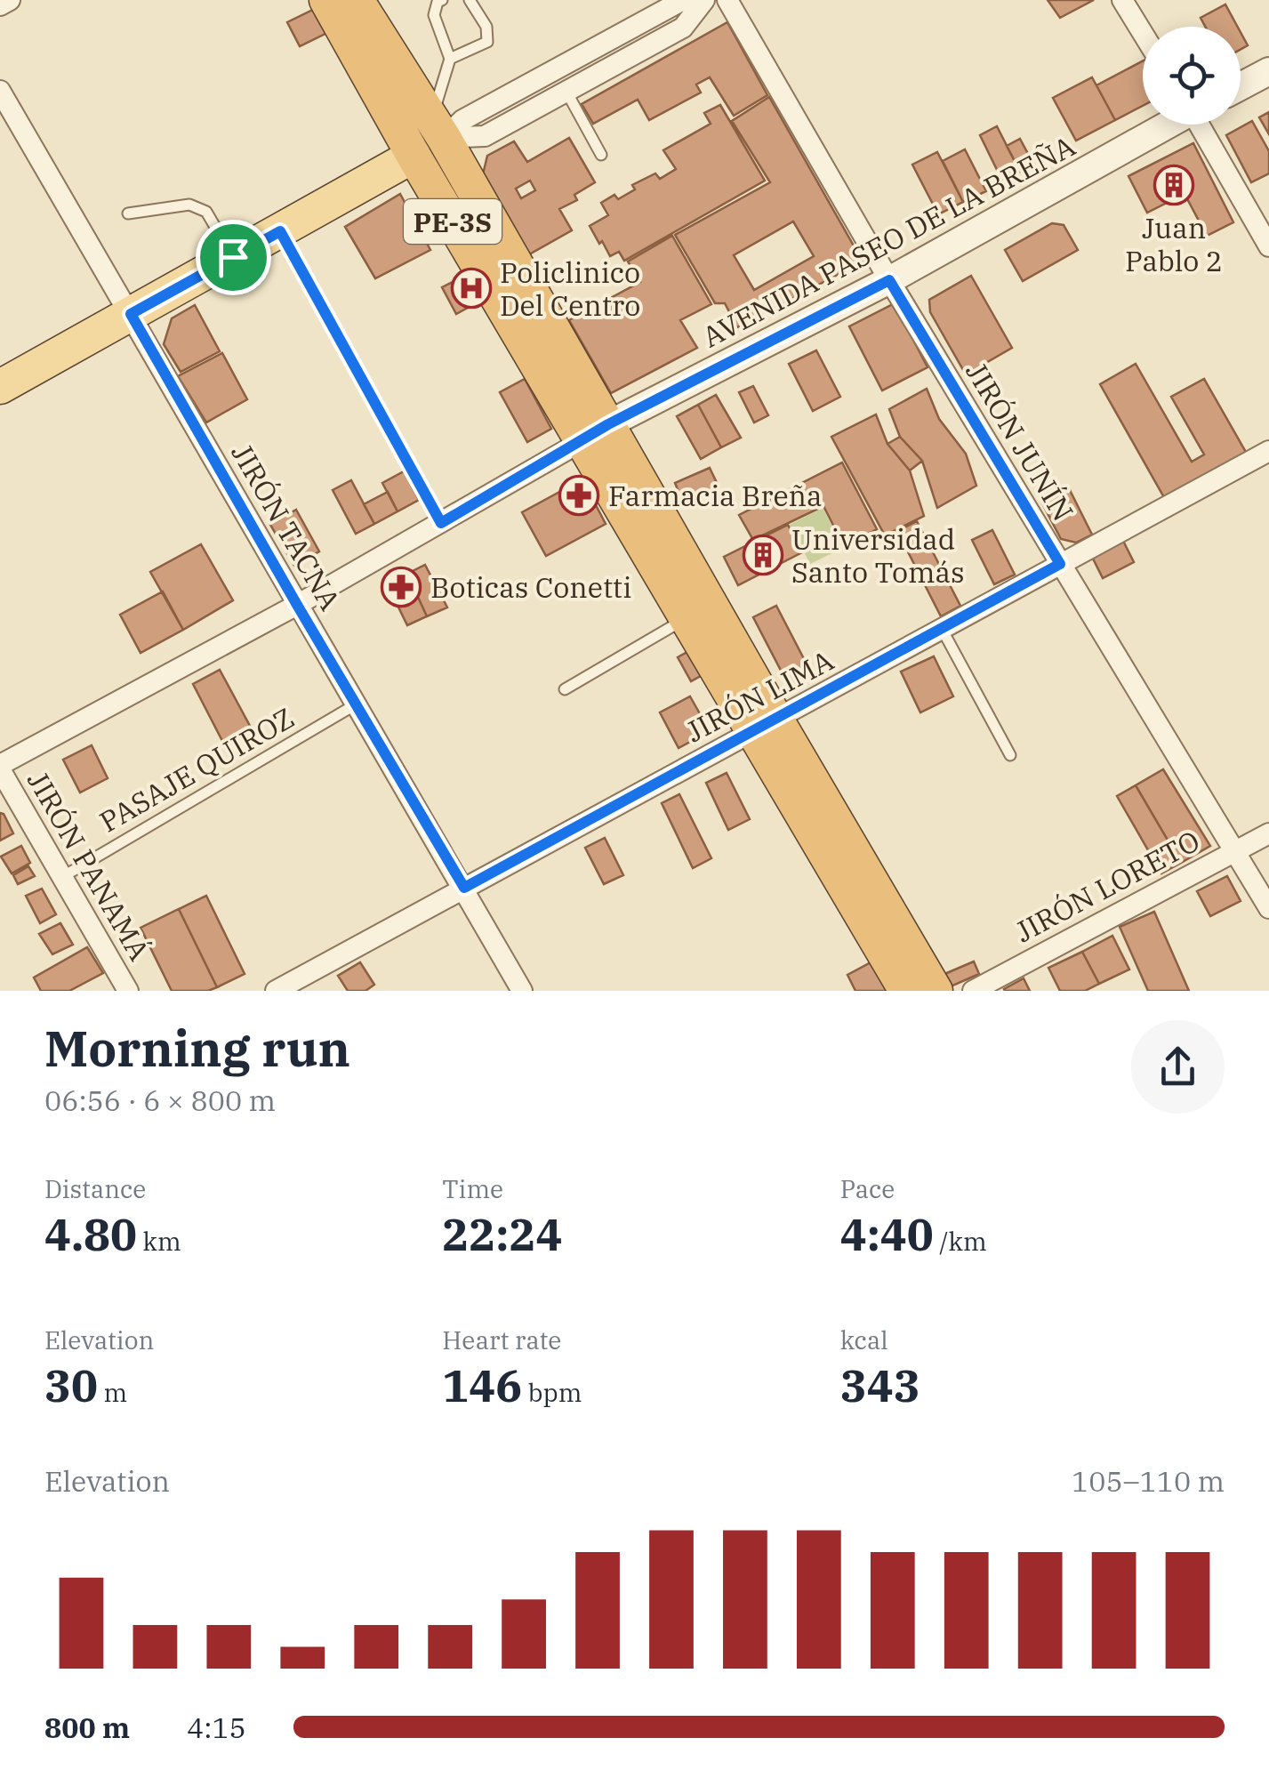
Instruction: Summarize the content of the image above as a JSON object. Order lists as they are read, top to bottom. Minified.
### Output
{"streets":{"highway":["PE-3S"],"street":["AVENIDA PASEO DE LA BREÑA","JIRÓN JUNÍN","JIRÓN TACNA","JIRÓN LIMA","JIRÓN PANAMÁ","JIRÓN LORETO"],"lane":["PASAJE QUIROZ"]},"crossings":[["PE-3S","AVENIDA PASEO DE LA BREÑA"],["PE-3S","JIRÓN LIMA"],["AVENIDA PASEO DE LA BREÑA","JIRÓN JUNÍN"],["JIRÓN JUNÍN","JIRÓN LIMA"],["JIRÓN JUNÍN","JIRÓN LORETO"],["JIRÓN TACNA","JIRÓN LIMA"],["JIRÓN TACNA","PASAJE QUIROZ"],["PASAJE QUIROZ","JIRÓN PANAMÁ"]],"places":{"building":["Juan Pablo 2","Universidad Santo Tomás"],"hospital":["Policlinico Del Centro"],"pharmacy":["Farmacia Breña","Boticas Conetti"]},"page":{"heading":["Morning run","06:56 · 6 × 800 m"],"stats":[["Distance","4.80 km"],["Time","22:24"],["Pace","4:40 /km"],["Elevation","30 m"],["Heart rate","146 bpm"],["kcal","343"]],"chart":["Elevation","105–110 m"],"list":[{"name":"800 m","note":"4:15"}]}}
